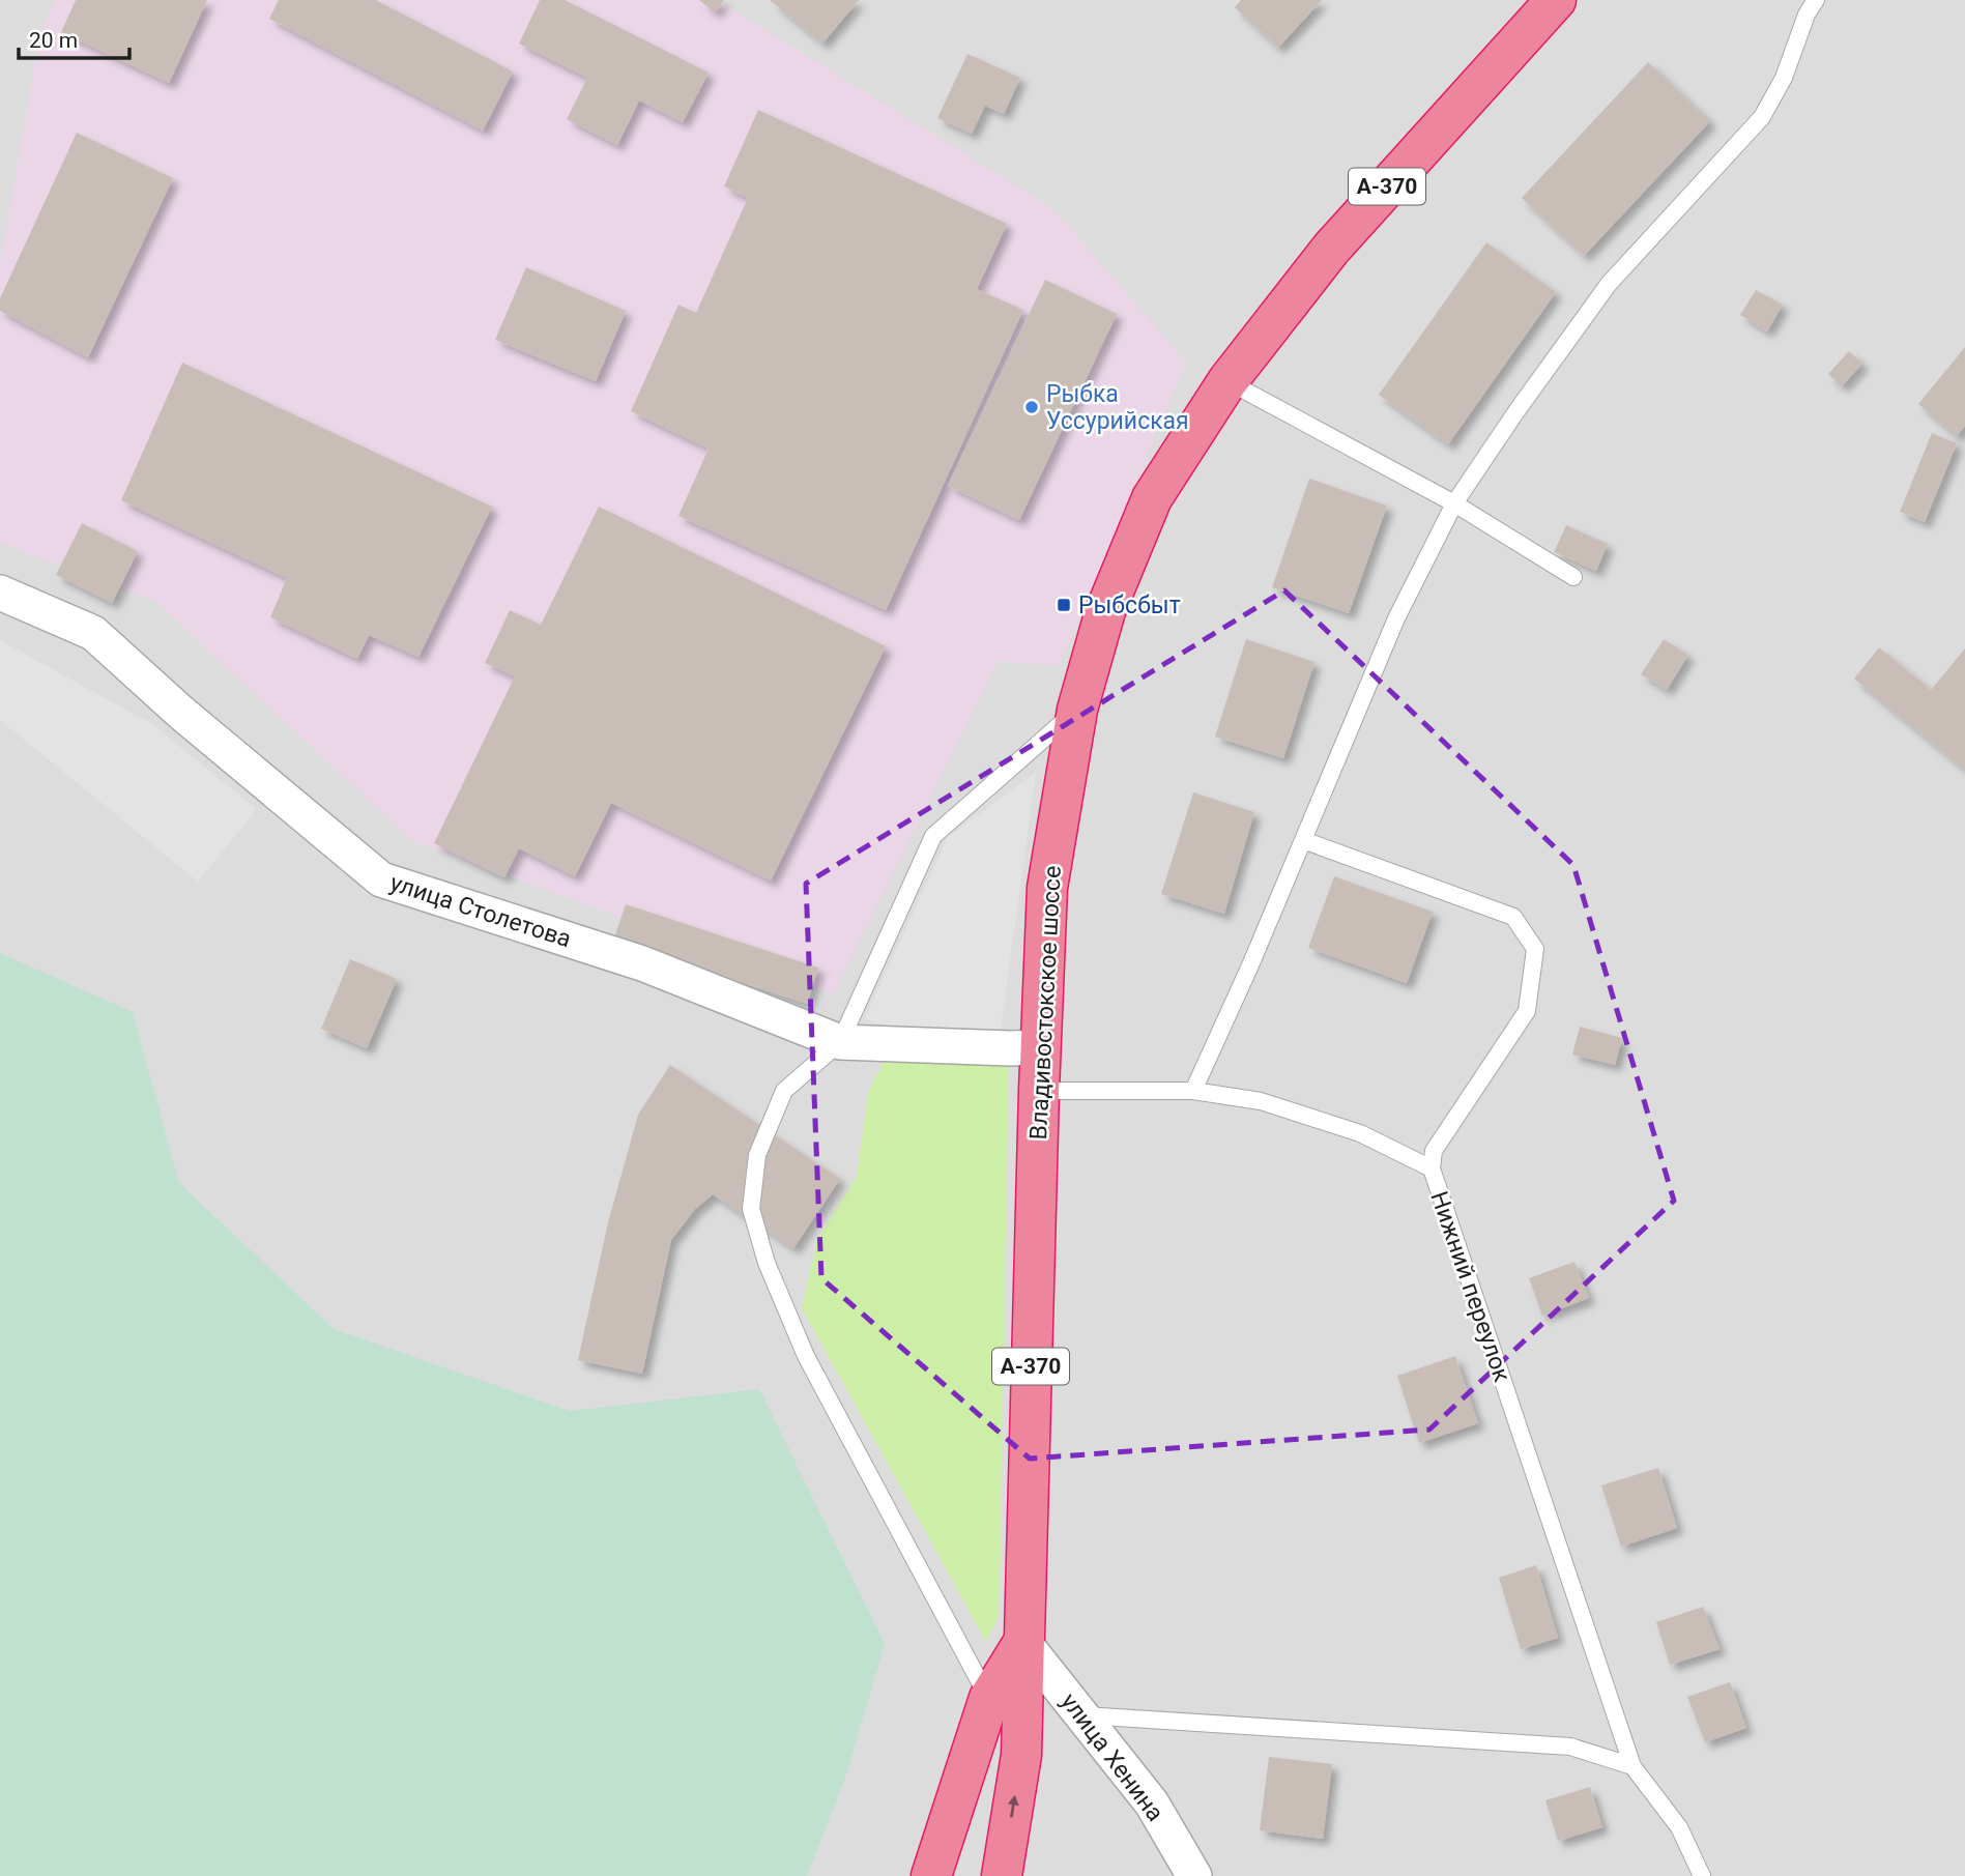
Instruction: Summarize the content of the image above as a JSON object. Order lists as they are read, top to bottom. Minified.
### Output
{"streets":{"highway":["А-370","Владивостокское шоссе"],"street":["улица Столетова","улица Хенина"],"lane":["Нижний переулок"]},"crossings":[["улица Столетова","Владивостокское шоссе"],["Владивостокское шоссе","улица Хенина"]],"places":{"other":["Рыбка Уссурийская"],"transit":["Рыбсбыт"]},"scale_bar":"20 m"}
